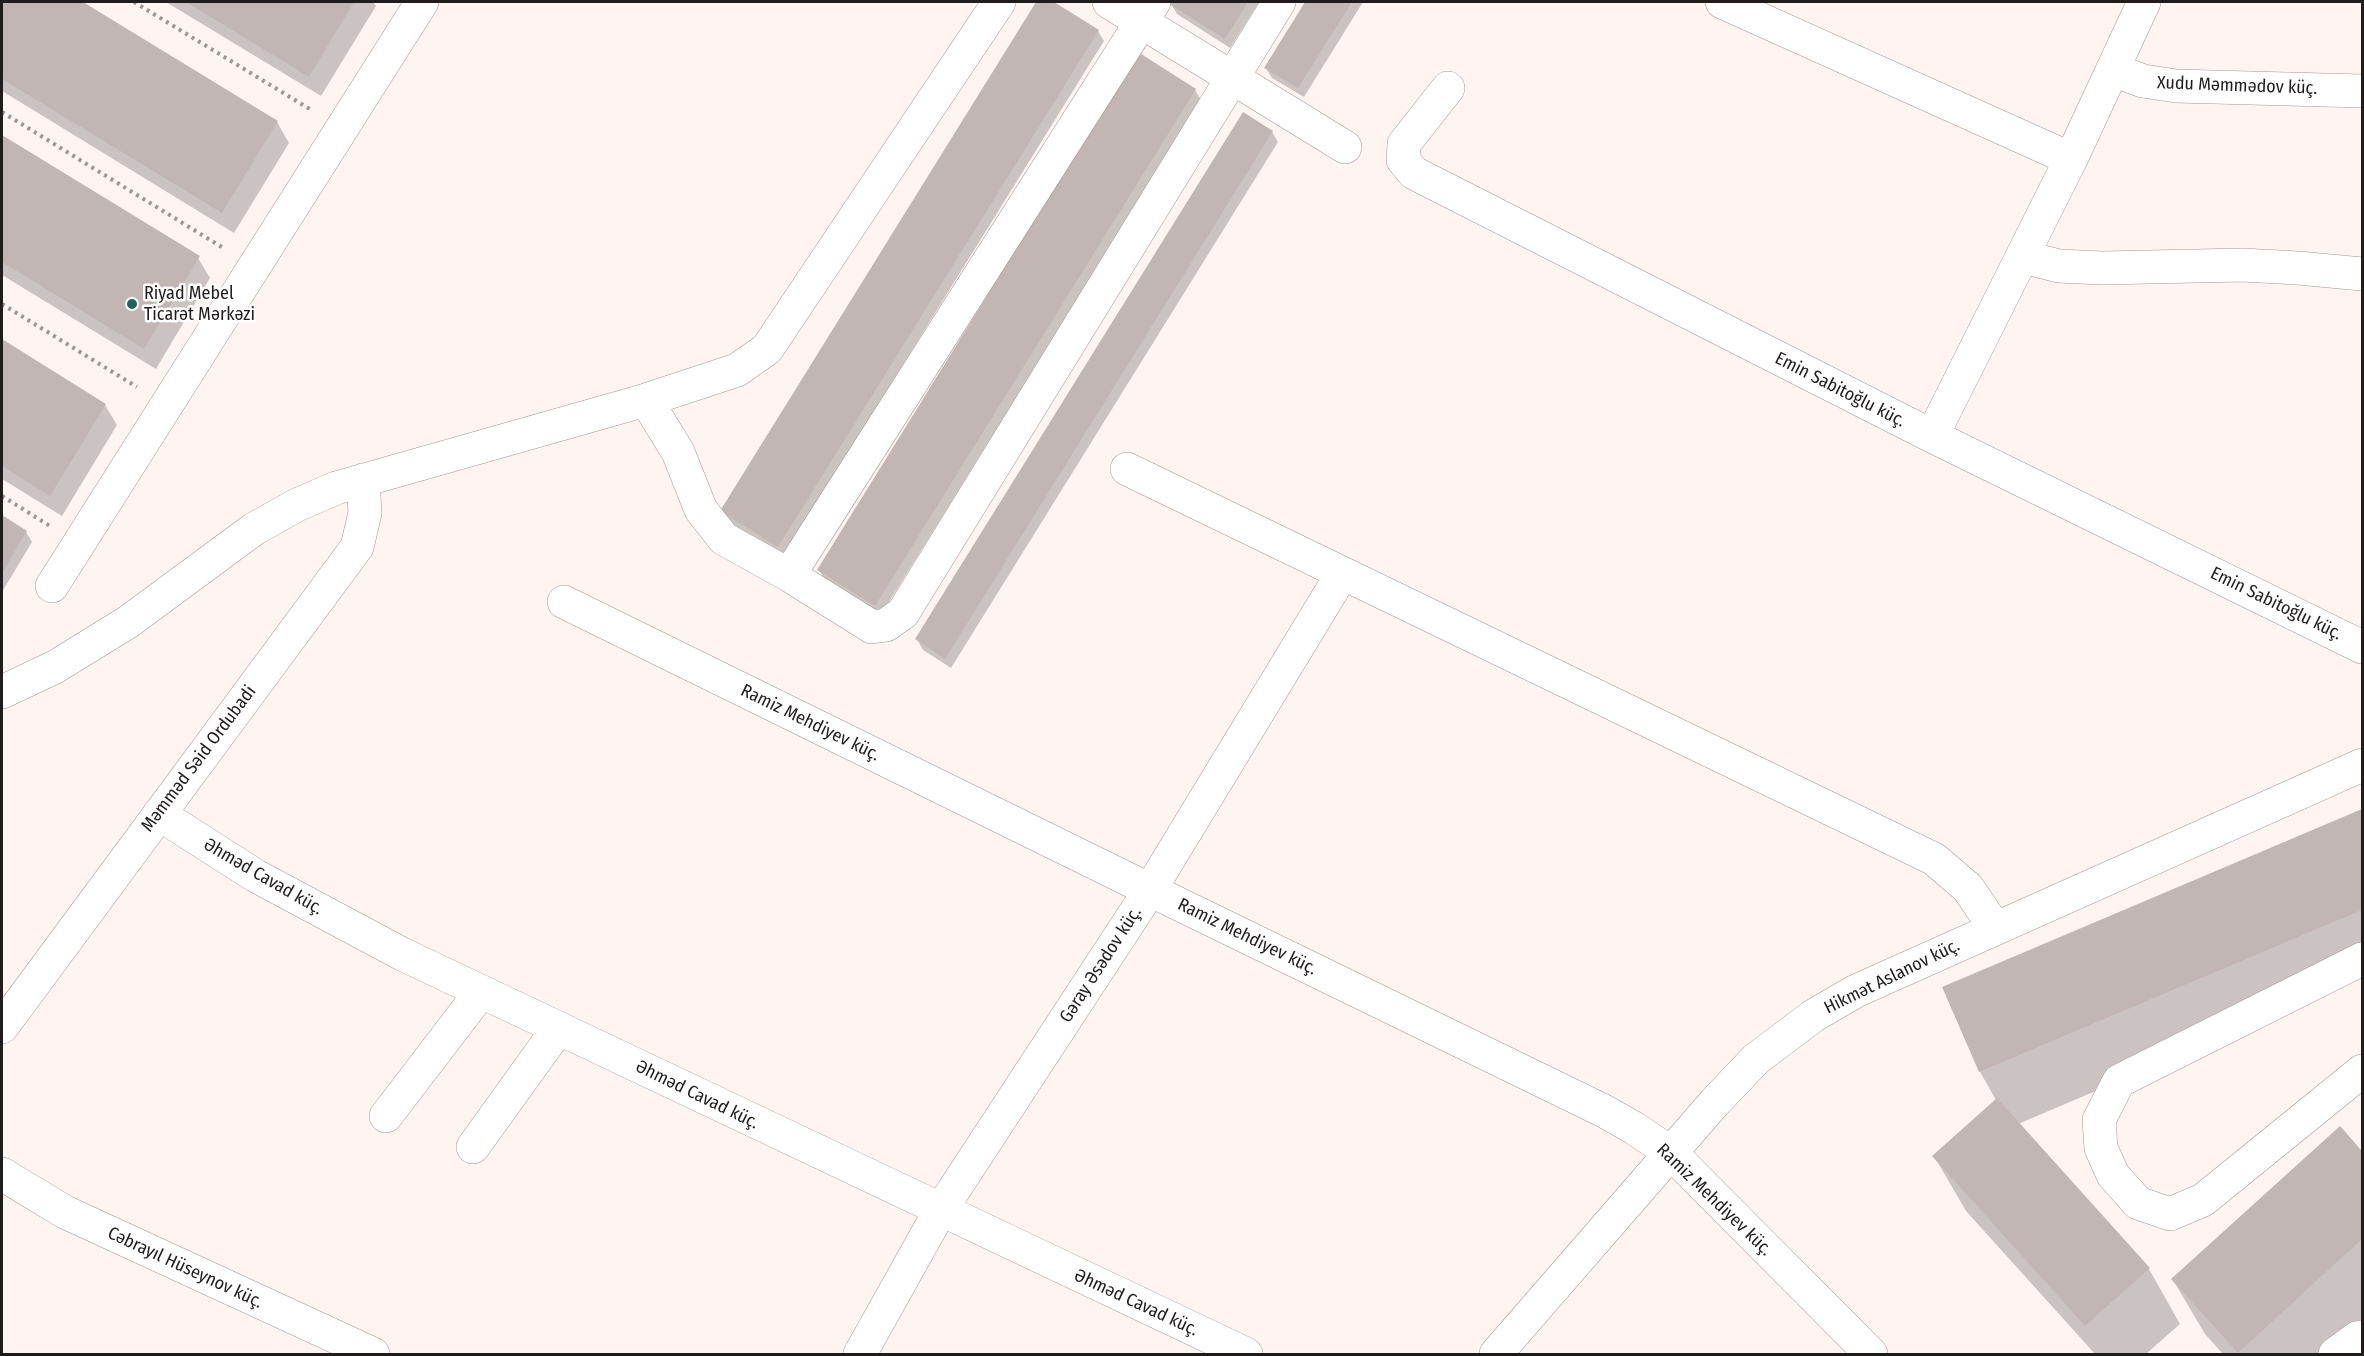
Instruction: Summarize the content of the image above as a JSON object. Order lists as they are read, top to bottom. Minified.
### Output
{"streets":{"street":["Xudu Məmmədov küç.","Emin Sabitoğlu küç.","Ramiz Mehdiyev küç.","Məmməd Səid Ordubadi","Əhməd Cavad küç.","Gəray Əsədov küç.","Hikmət Aslanov küç.","Cəbrayıl Hüseynov küç."]},"crossings":[["Ramiz Mehdiyev küç.","Gəray Əsədov küç."],["Ramiz Mehdiyev küç.","Hikmət Aslanov küç."],["Məmməd Səid Ordubadi","Əhməd Cavad küç."],["Əhməd Cavad küç.","Gəray Əsədov küç."]],"places":["Riyad Mebel Ticarət Mərkəzi"]}
